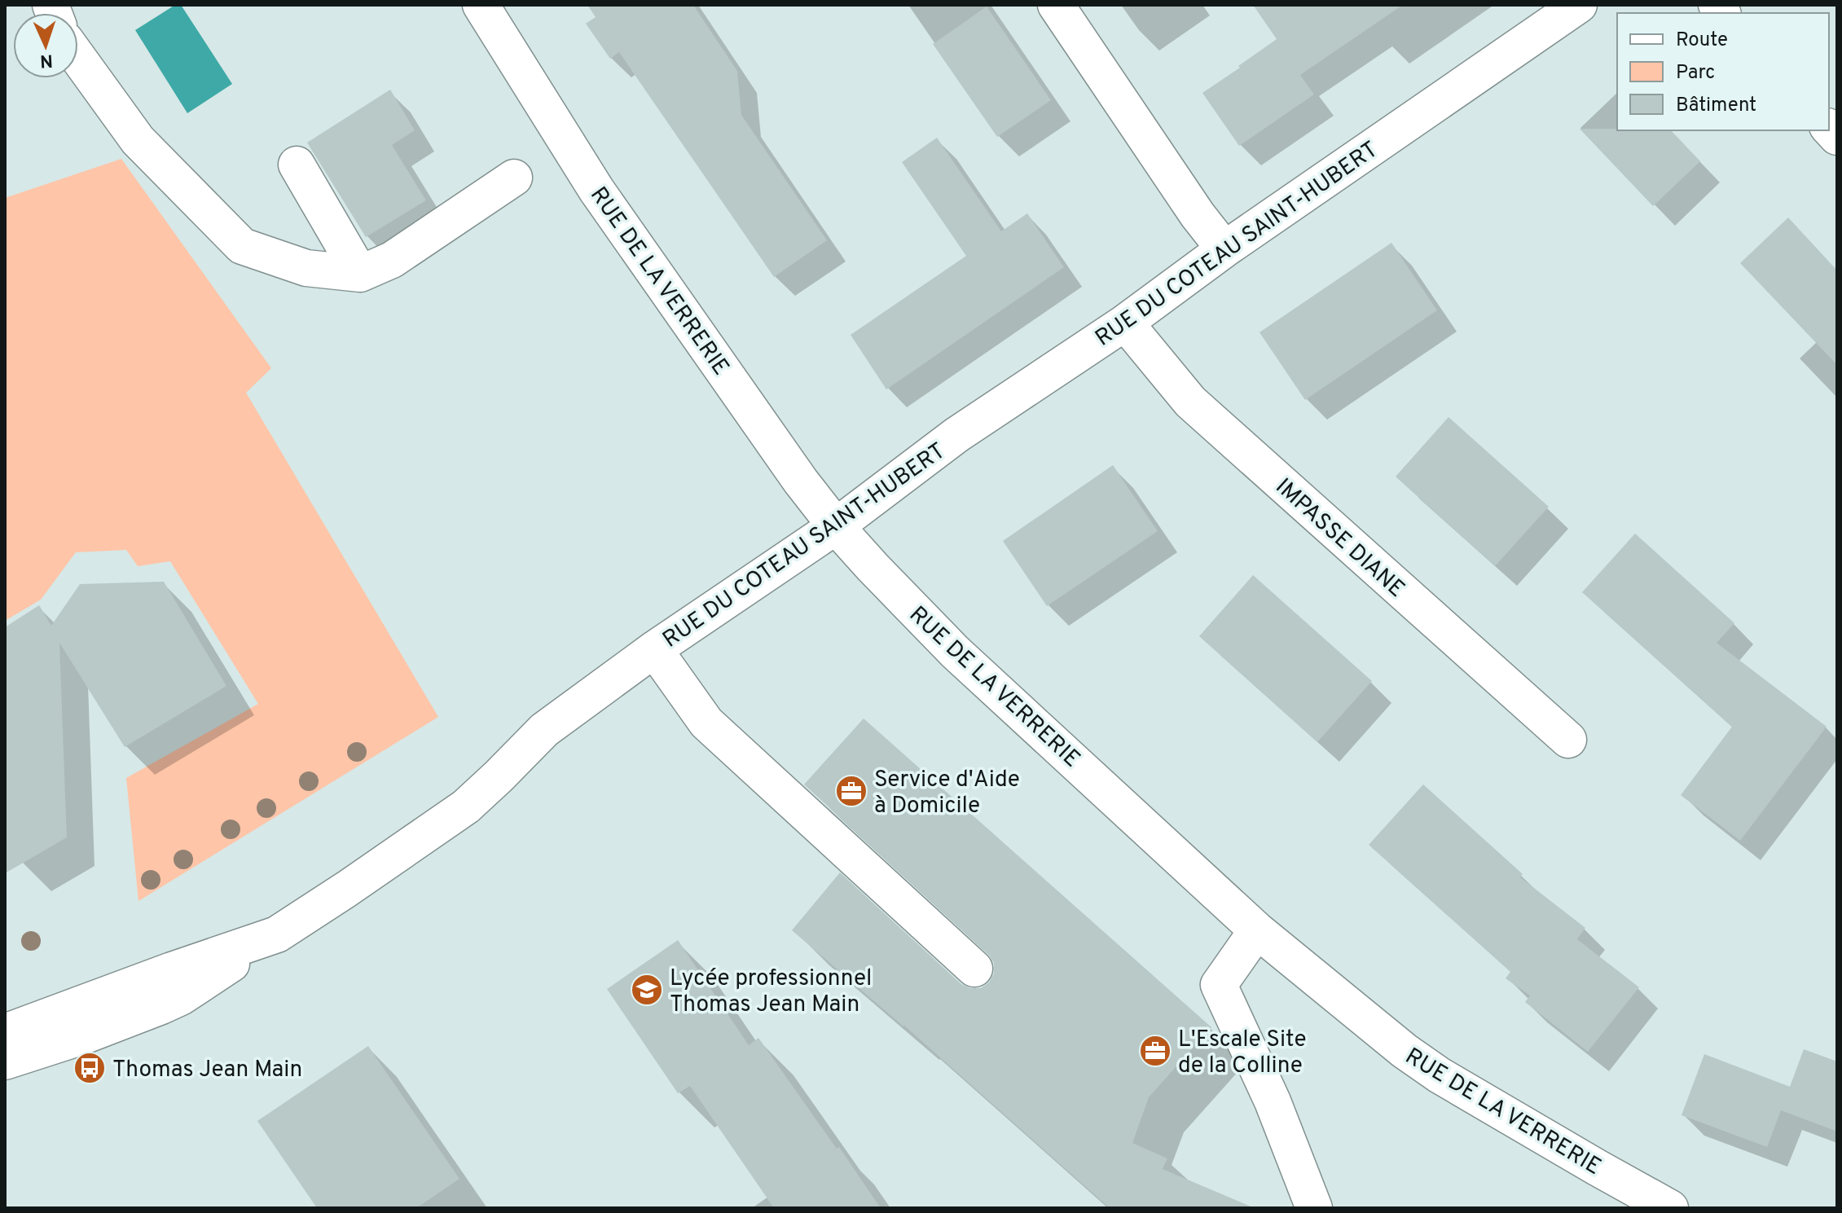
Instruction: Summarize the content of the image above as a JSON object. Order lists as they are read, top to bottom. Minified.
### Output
{"streets":{"street":["RUE DU COTEAU SAINT-HUBERT","RUE DE LA VERRERIE","IMPASSE DIANE"]},"crossings":[["RUE DU COTEAU SAINT-HUBERT","RUE DE LA VERRERIE"],["RUE DU COTEAU SAINT-HUBERT","IMPASSE DIANE"]],"places":{"office":["Service d'Aide à Domicile","L'Escale Site de la Colline"],"school or university":["Lycée professionnel Thomas Jean Main"],"bus stop":["Thomas Jean Main"]},"legend":["Route","Parc","Bâtiment"],"north":"bottom"}
